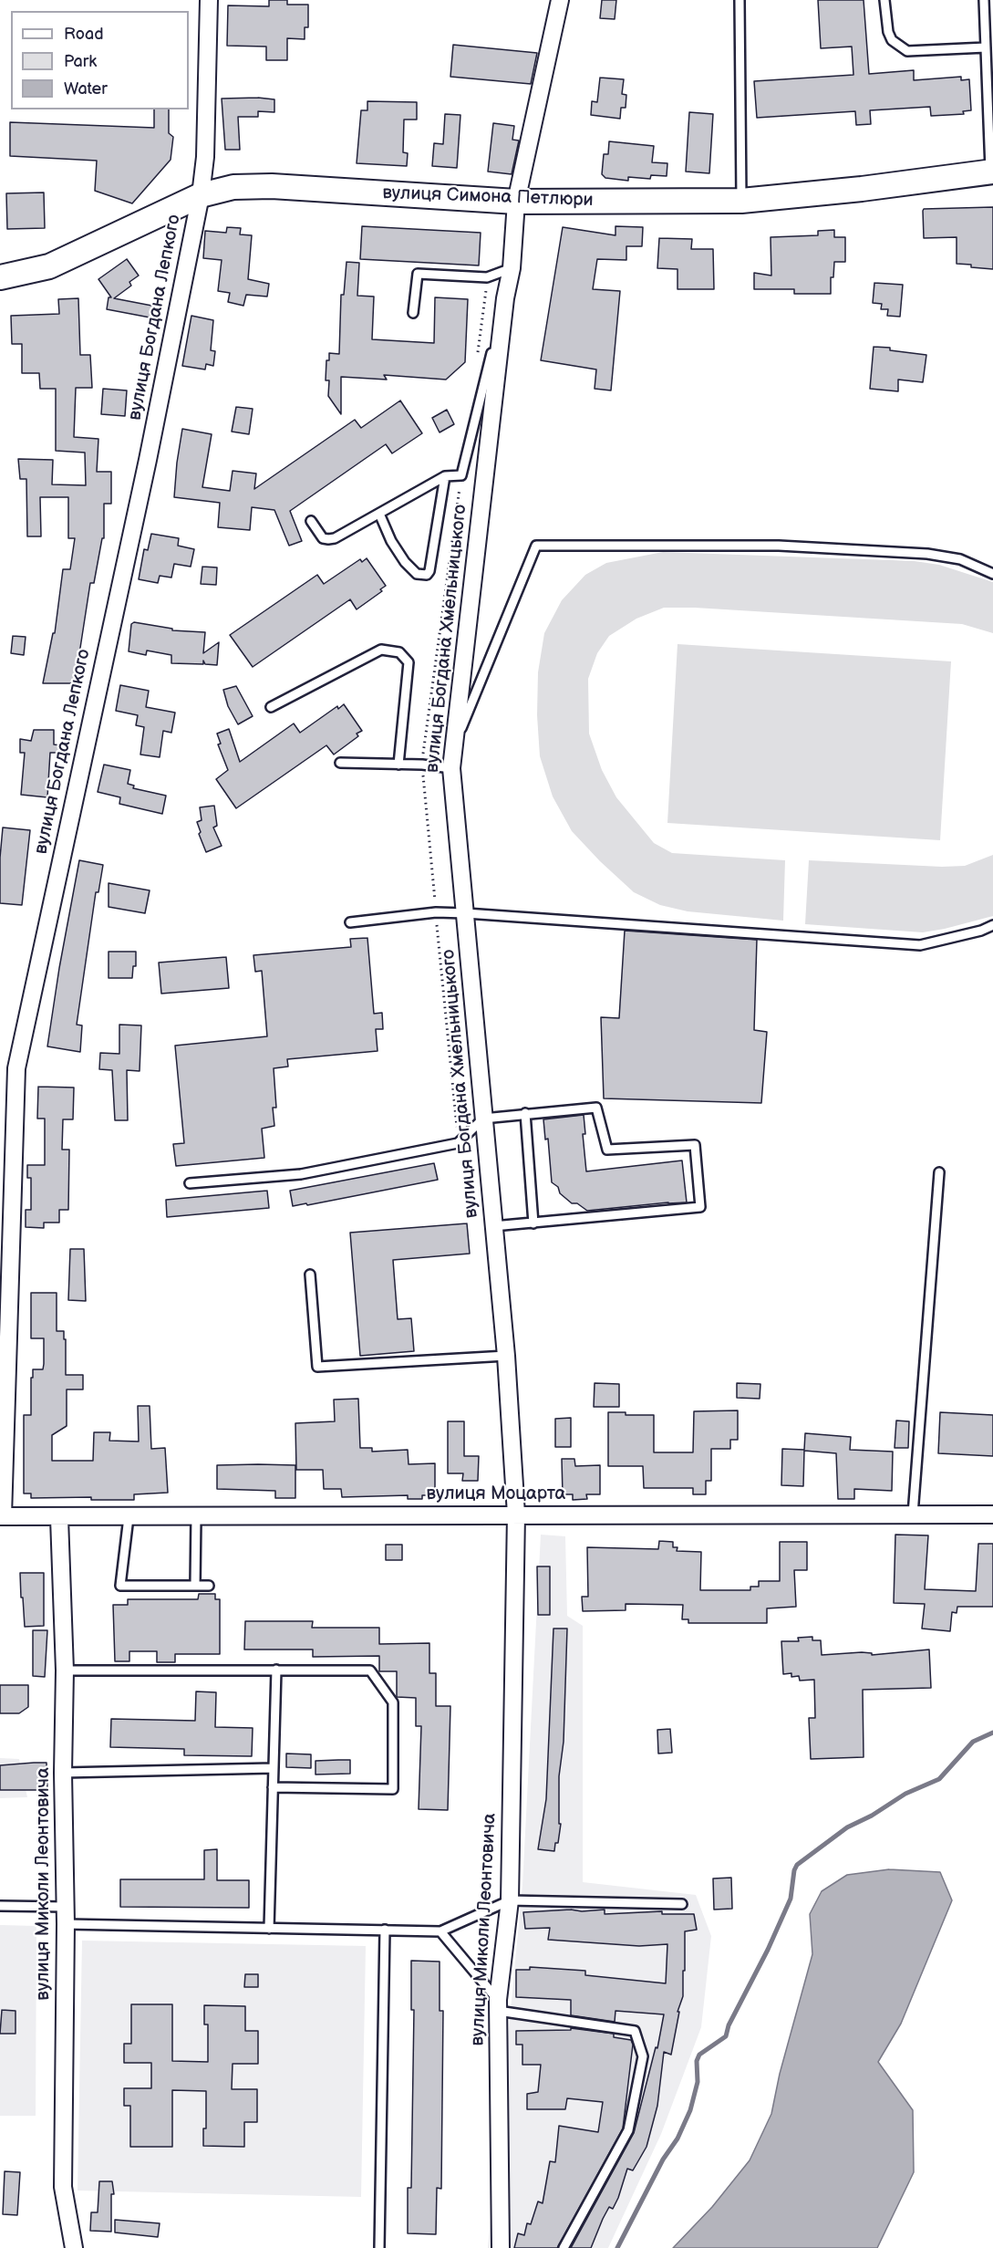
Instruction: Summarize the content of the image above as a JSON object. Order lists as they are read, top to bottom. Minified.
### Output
{"streets":{"street":["вулиця Симона Петлюри","вулиця Богдана Лепкого","вулиця Богдана Хмельницького","вулиця Моцарта","вулиця Миколи Леонтовича"]},"crossings":[["вулиця Симона Петлюри","вулиця Богдана Лепкого"],["вулиця Симона Петлюри","вулиця Богдана Хмельницького"],["вулиця Богдана Лепкого","вулиця Моцарта"],["вулиця Богдана Хмельницького","вулиця Моцарта"],["вулиця Богдана Хмельницького","вулиця Миколи Леонтовича"],["вулиця Моцарта","вулиця Миколи Леонтовича"]],"legend":["Road","Park","Water"]}
